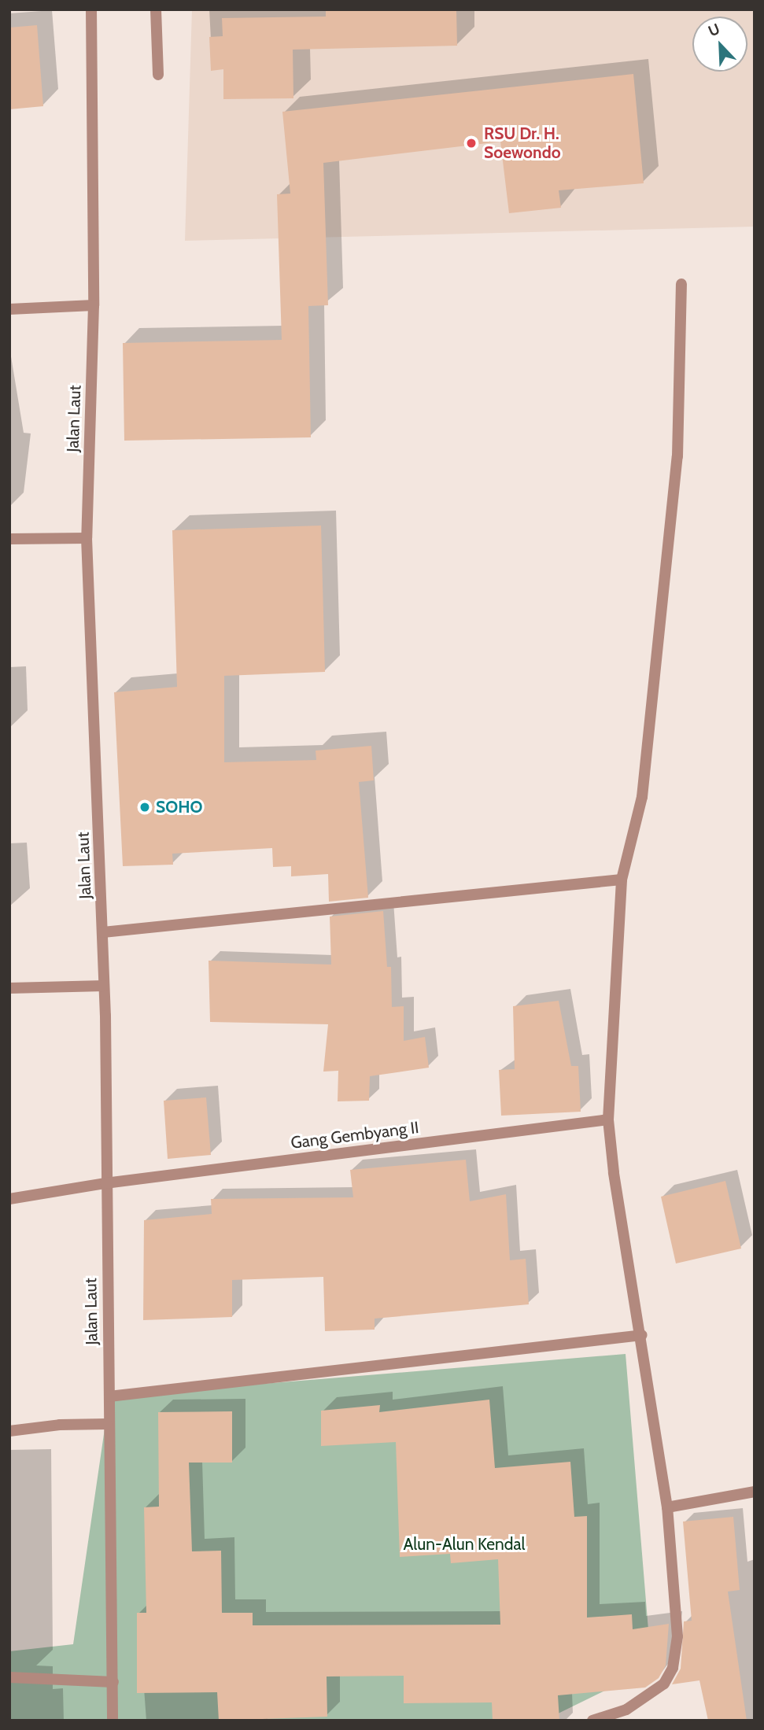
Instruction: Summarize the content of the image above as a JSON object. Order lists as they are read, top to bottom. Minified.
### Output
{"streets":{"street":["Jalan Laut","Gang Gembyang II"]},"crossings":[["Jalan Laut","Gang Gembyang II"]],"parks":["Alun-Alun Kendal"],"places":["RSU Dr. H. Soewondo","SOHO"],"north":"top left"}
